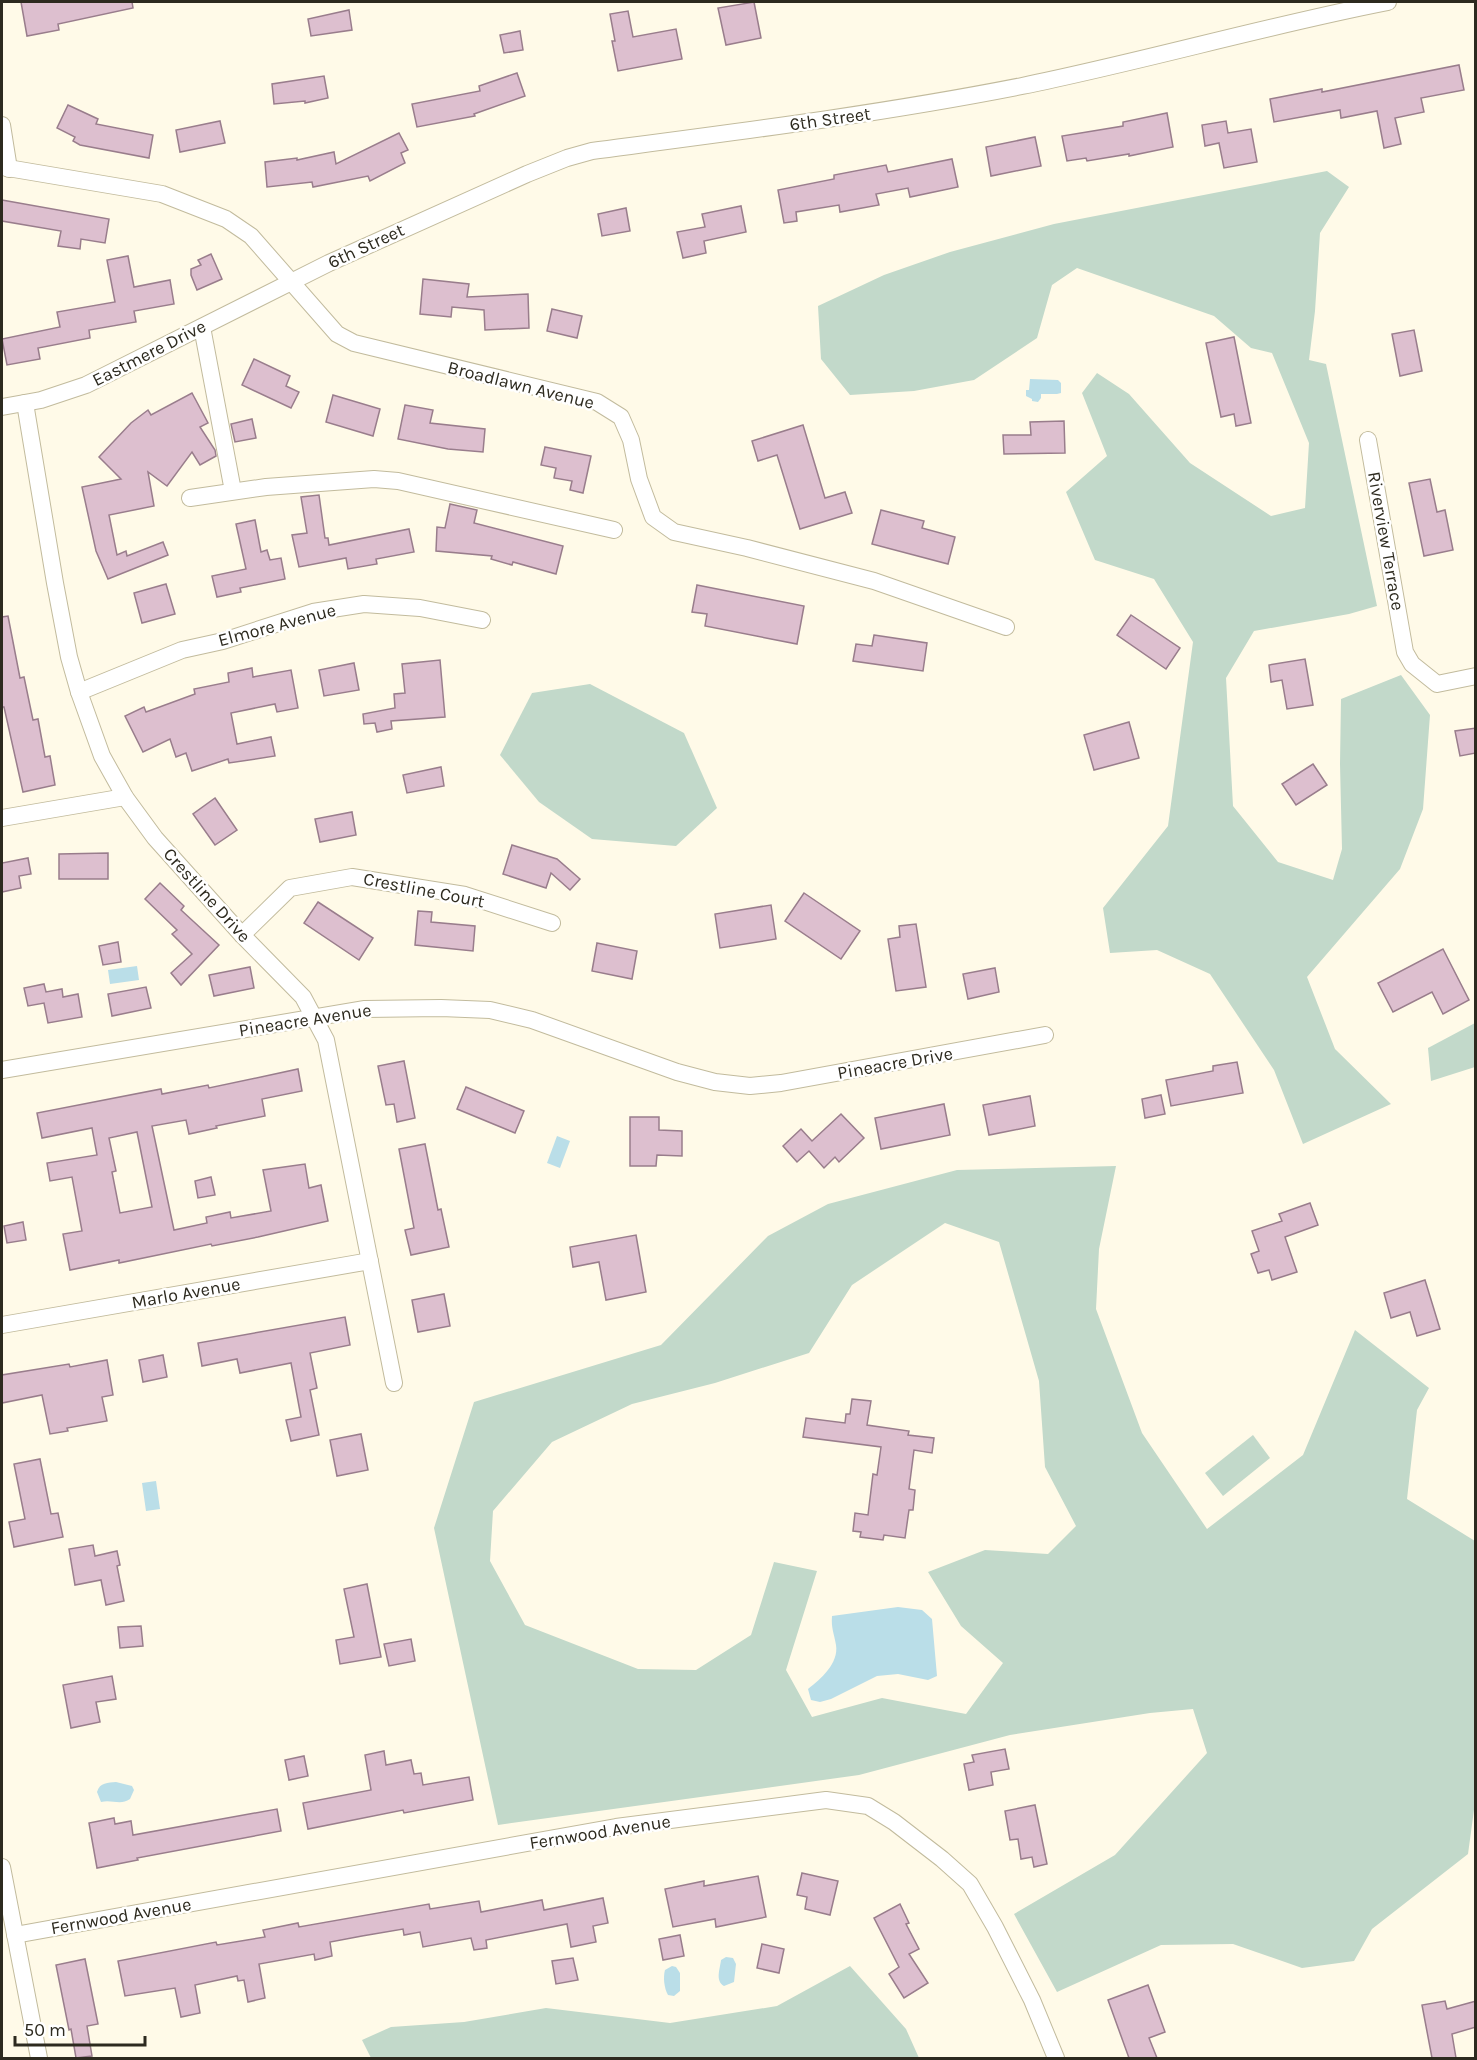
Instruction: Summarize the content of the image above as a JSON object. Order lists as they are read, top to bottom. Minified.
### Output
{"streets":{"street":["6th Street","Eastmere Drive","Broadlawn Avenue","Riverview Terrace","Elmore Avenue","Crestline Court","Crestline Drive","Pineacre Avenue","Pineacre Drive","Marlo Avenue","Fernwood Avenue"]},"crossings":[["6th Street","Eastmere Drive"],["6th Street","Broadlawn Avenue"],["Eastmere Drive","Broadlawn Avenue"],["Eastmere Drive","Crestline Drive"],["Elmore Avenue","Crestline Drive"],["Crestline Court","Crestline Drive"],["Crestline Drive","Pineacre Avenue"],["Crestline Drive","Marlo Avenue"],["Pineacre Avenue","Pineacre Drive"]],"scale_bar":"50 m"}
